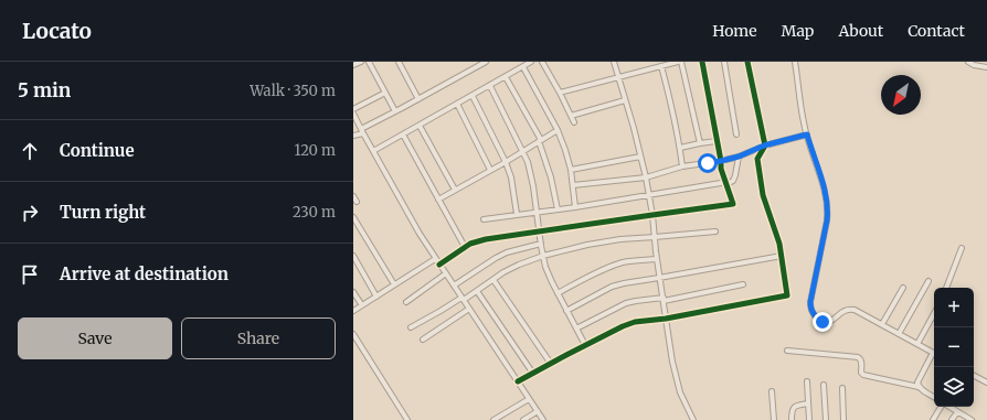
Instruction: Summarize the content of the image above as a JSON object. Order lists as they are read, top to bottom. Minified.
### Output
{"north":"bottom left","page":{"header":"Locato","nav":["Home","Map","About","Contact"],"heading":["5 min","Walk · 350 m"],"list":[["Continue","120 m"],["Turn right","230 m"],"Arrive at destination"],"map_buttons":["+","−"],"buttons":["Save","Share"]}}
